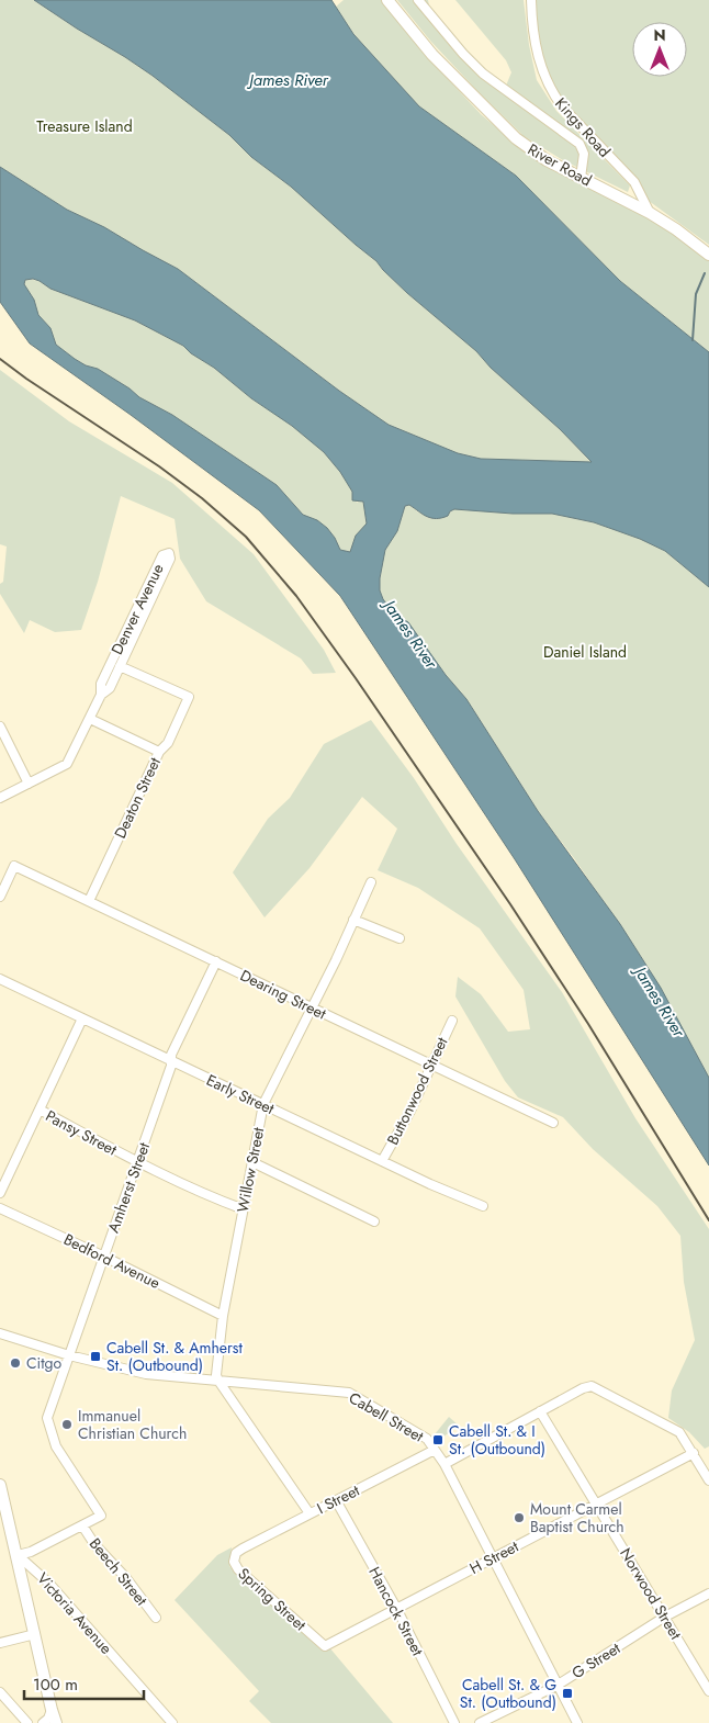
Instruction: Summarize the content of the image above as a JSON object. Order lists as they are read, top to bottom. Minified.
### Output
{"streets":{"street":["Kings Road","River Road","Denver Avenue","Deaton Street","Dearing Street","Buttonwood Street","Early Street","Pansy Street","Willow Street","Amherst Street","Bedford Avenue","Cabell Street","I Street","H Street","Beech Street","Norwood Street","Spring Street","Hancock Street","Victoria Avenue","G Street"]},"crossings":[["Kings Road","River Road"],["Denver Avenue","Deaton Street"],["Deaton Street","Dearing Street"],["Dearing Street","Buttonwood Street"],["Dearing Street","Willow Street"],["Dearing Street","Amherst Street"],["Buttonwood Street","Early Street"],["Early Street","Willow Street"],["Early Street","Amherst Street"],["Pansy Street","Willow Street"],["Pansy Street","Amherst Street"],["Willow Street","Bedford Avenue"],["Willow Street","Cabell Street"],["Amherst Street","Bedford Avenue"],["Amherst Street","Cabell Street"],["Amherst Street","Beech Street"],["Cabell Street","I Street"],["Cabell Street","H Street"],["Cabell Street","G Street"],["I Street","Spring Street"],["I Street","Hancock Street"],["H Street","Norwood Street"],["H Street","Spring Street"],["H Street","Hancock Street"],["Norwood Street","G Street"]],"water":["James River"],"parks":["Treasure Island","Daniel Island"],"places":{"transit":["Cabell St. & Amherst St. (Outbound)","Cabell St. & I St. (Outbound)","Cabell St. & G St. (Outbound)"],"other":["Citgo","Immanuel Christian Church","Mount Carmel Baptist Church"]},"scale_bar":"100 m","north":"top"}
